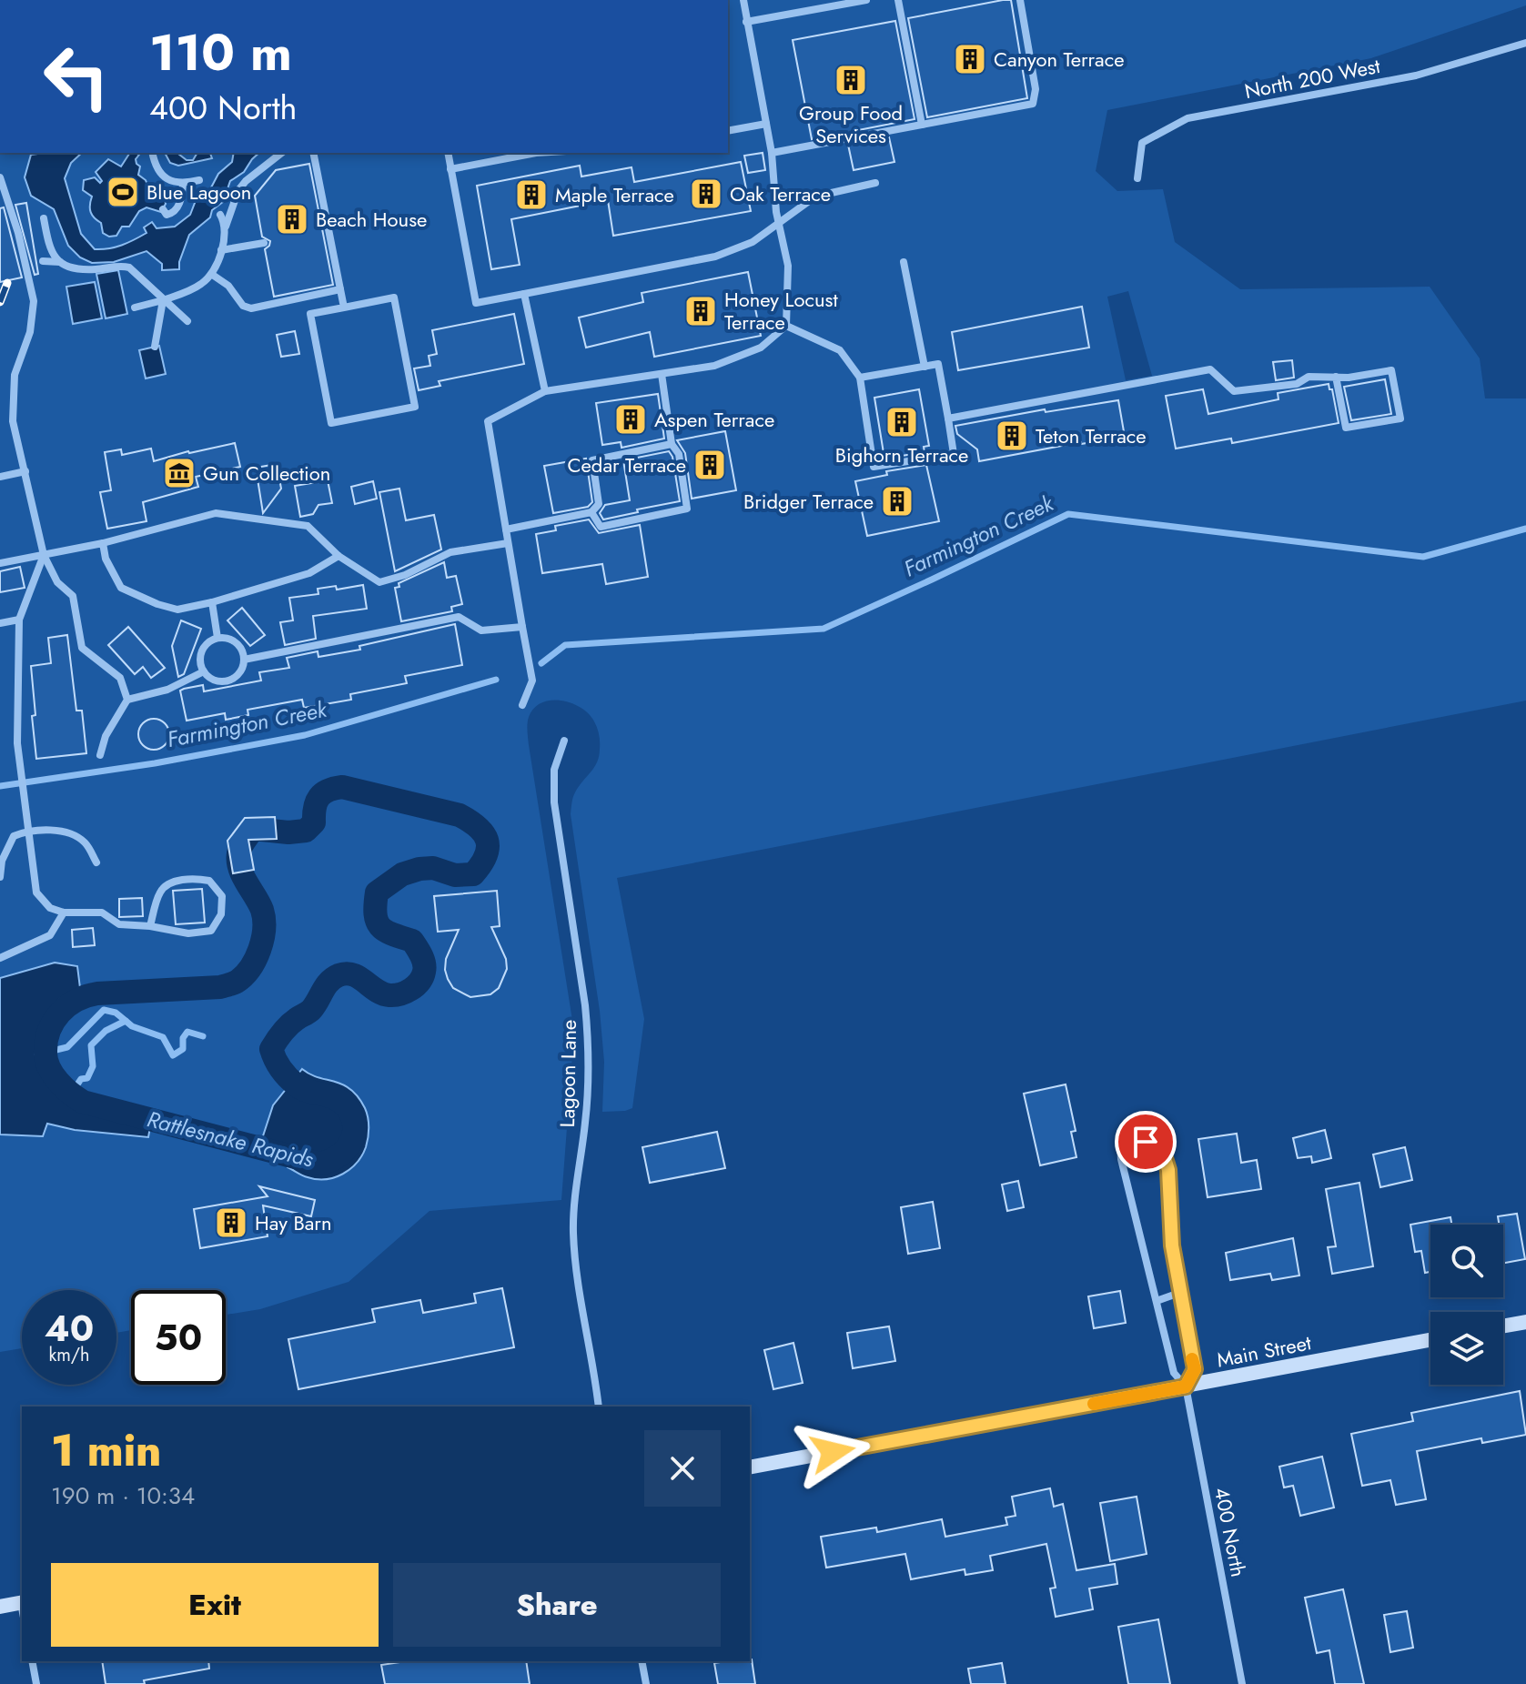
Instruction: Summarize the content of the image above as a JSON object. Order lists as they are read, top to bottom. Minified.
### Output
{"streets":{"main road":["Main Street"],"street":["North 200 West","Lagoon Lane","400 North"]},"crossings":[["Main Street","400 North"]],"water":["Farmington Creek","Rattlesnake Rapids"],"places":{"building":["Canyon Terrace","Group Food Services","Oak Terrace","Maple Terrace","Beach House","Honey Locust Terrace","Aspen Terrace","Bighorn Terrace","Teton Terrace","Cedar Terrace","Bridger Terrace","Hay Barn"],"sports":["Blue Lagoon"],"museum":["Gun Collection"]},"page":{"turn":["110 m","400 North"],"speed":"40 km/h","limit":"50","heading":["1 min","190 m · 10:34"],"buttons":["Exit","Share"]}}
